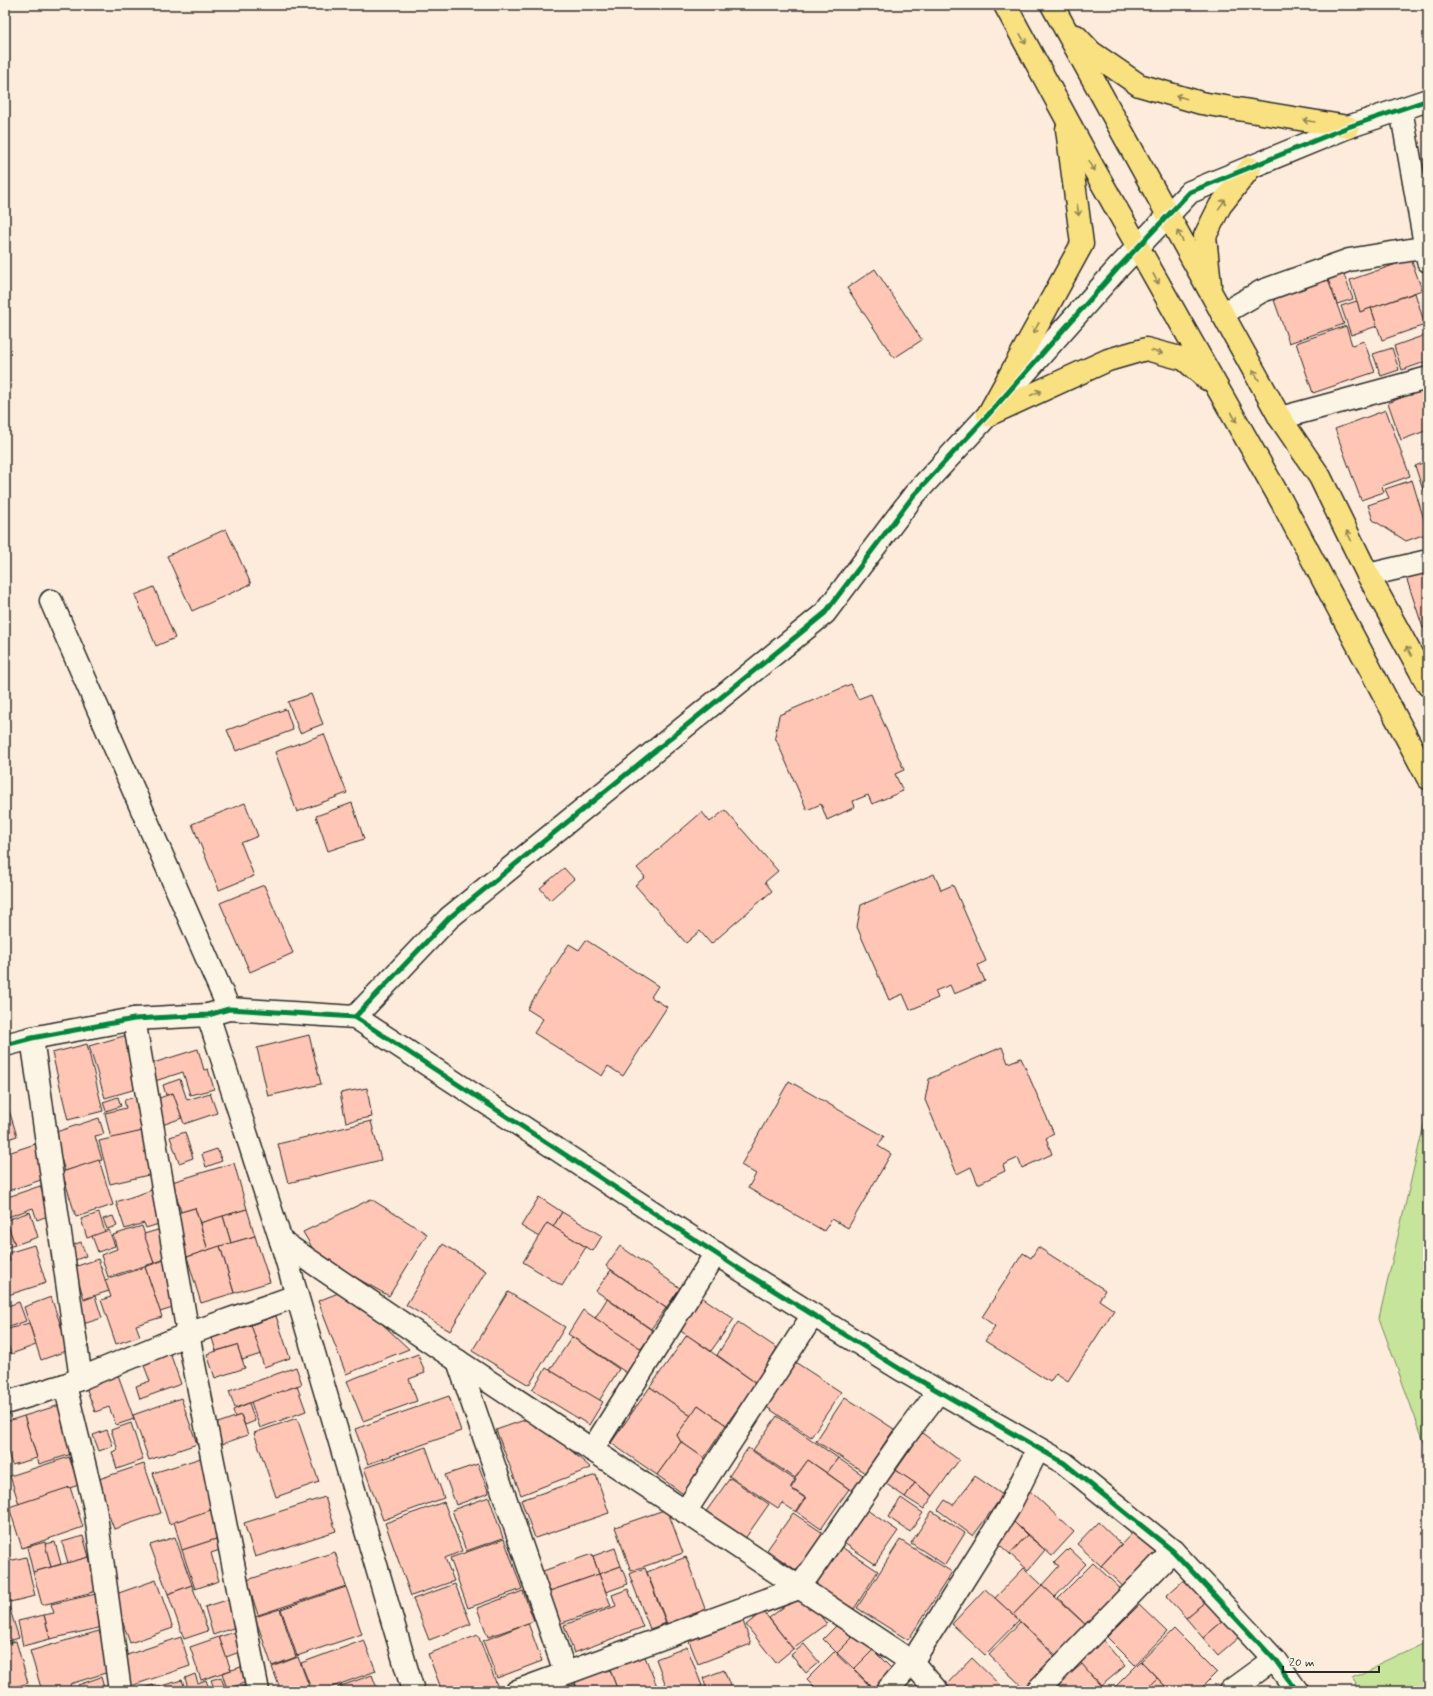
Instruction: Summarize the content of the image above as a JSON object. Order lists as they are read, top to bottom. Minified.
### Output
{"scale_bar":"20 m"}
